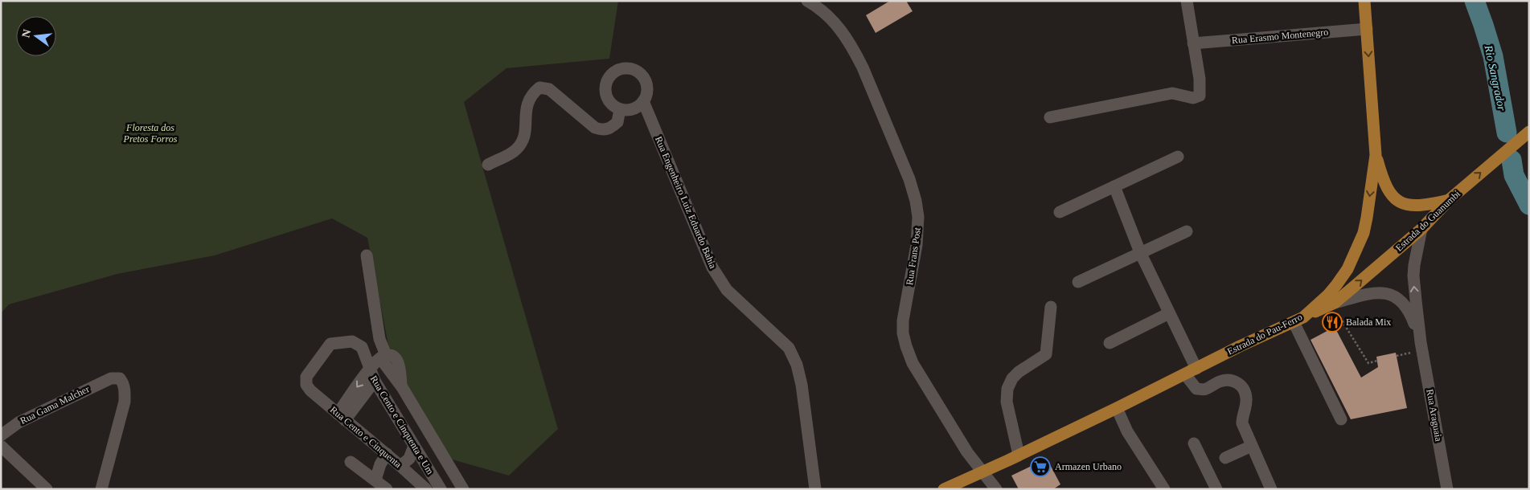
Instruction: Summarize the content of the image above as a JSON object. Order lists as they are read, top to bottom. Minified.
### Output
{"streets":{"main road":["Estrada do Guanumbi","Estrada do Pau-Ferro"],"street":["Rua Erasmo Montenegro","Rua Engenheiro Luiz Eduardo Bahia","Rua Frans Post","Rua Gama Malcher","Rua Araguaia","Rua Cento e Cinquenta e Um","Rua Cento e Cinquenta"]},"crossings":[["Rua Erasmo Montenegro","Estrada do Pau-Ferro"],["Estrada do Guanumbi","Estrada do Pau-Ferro"],["Estrada do Guanumbi","Rua Araguaia"],["Rua Frans Post","Estrada do Pau-Ferro"],["Rua Cento e Cinquenta e Um","Rua Cento e Cinquenta"]],"one_way":["Estrada do Guanumbi","Estrada do Pau-Ferro"],"water":["Rio Sangrador"],"parks":["Floresta dos Pretos Forros"],"places":{"restaurant":["Balada Mix"],"supermarket":["Armazen Urbano"]},"north":"left"}
